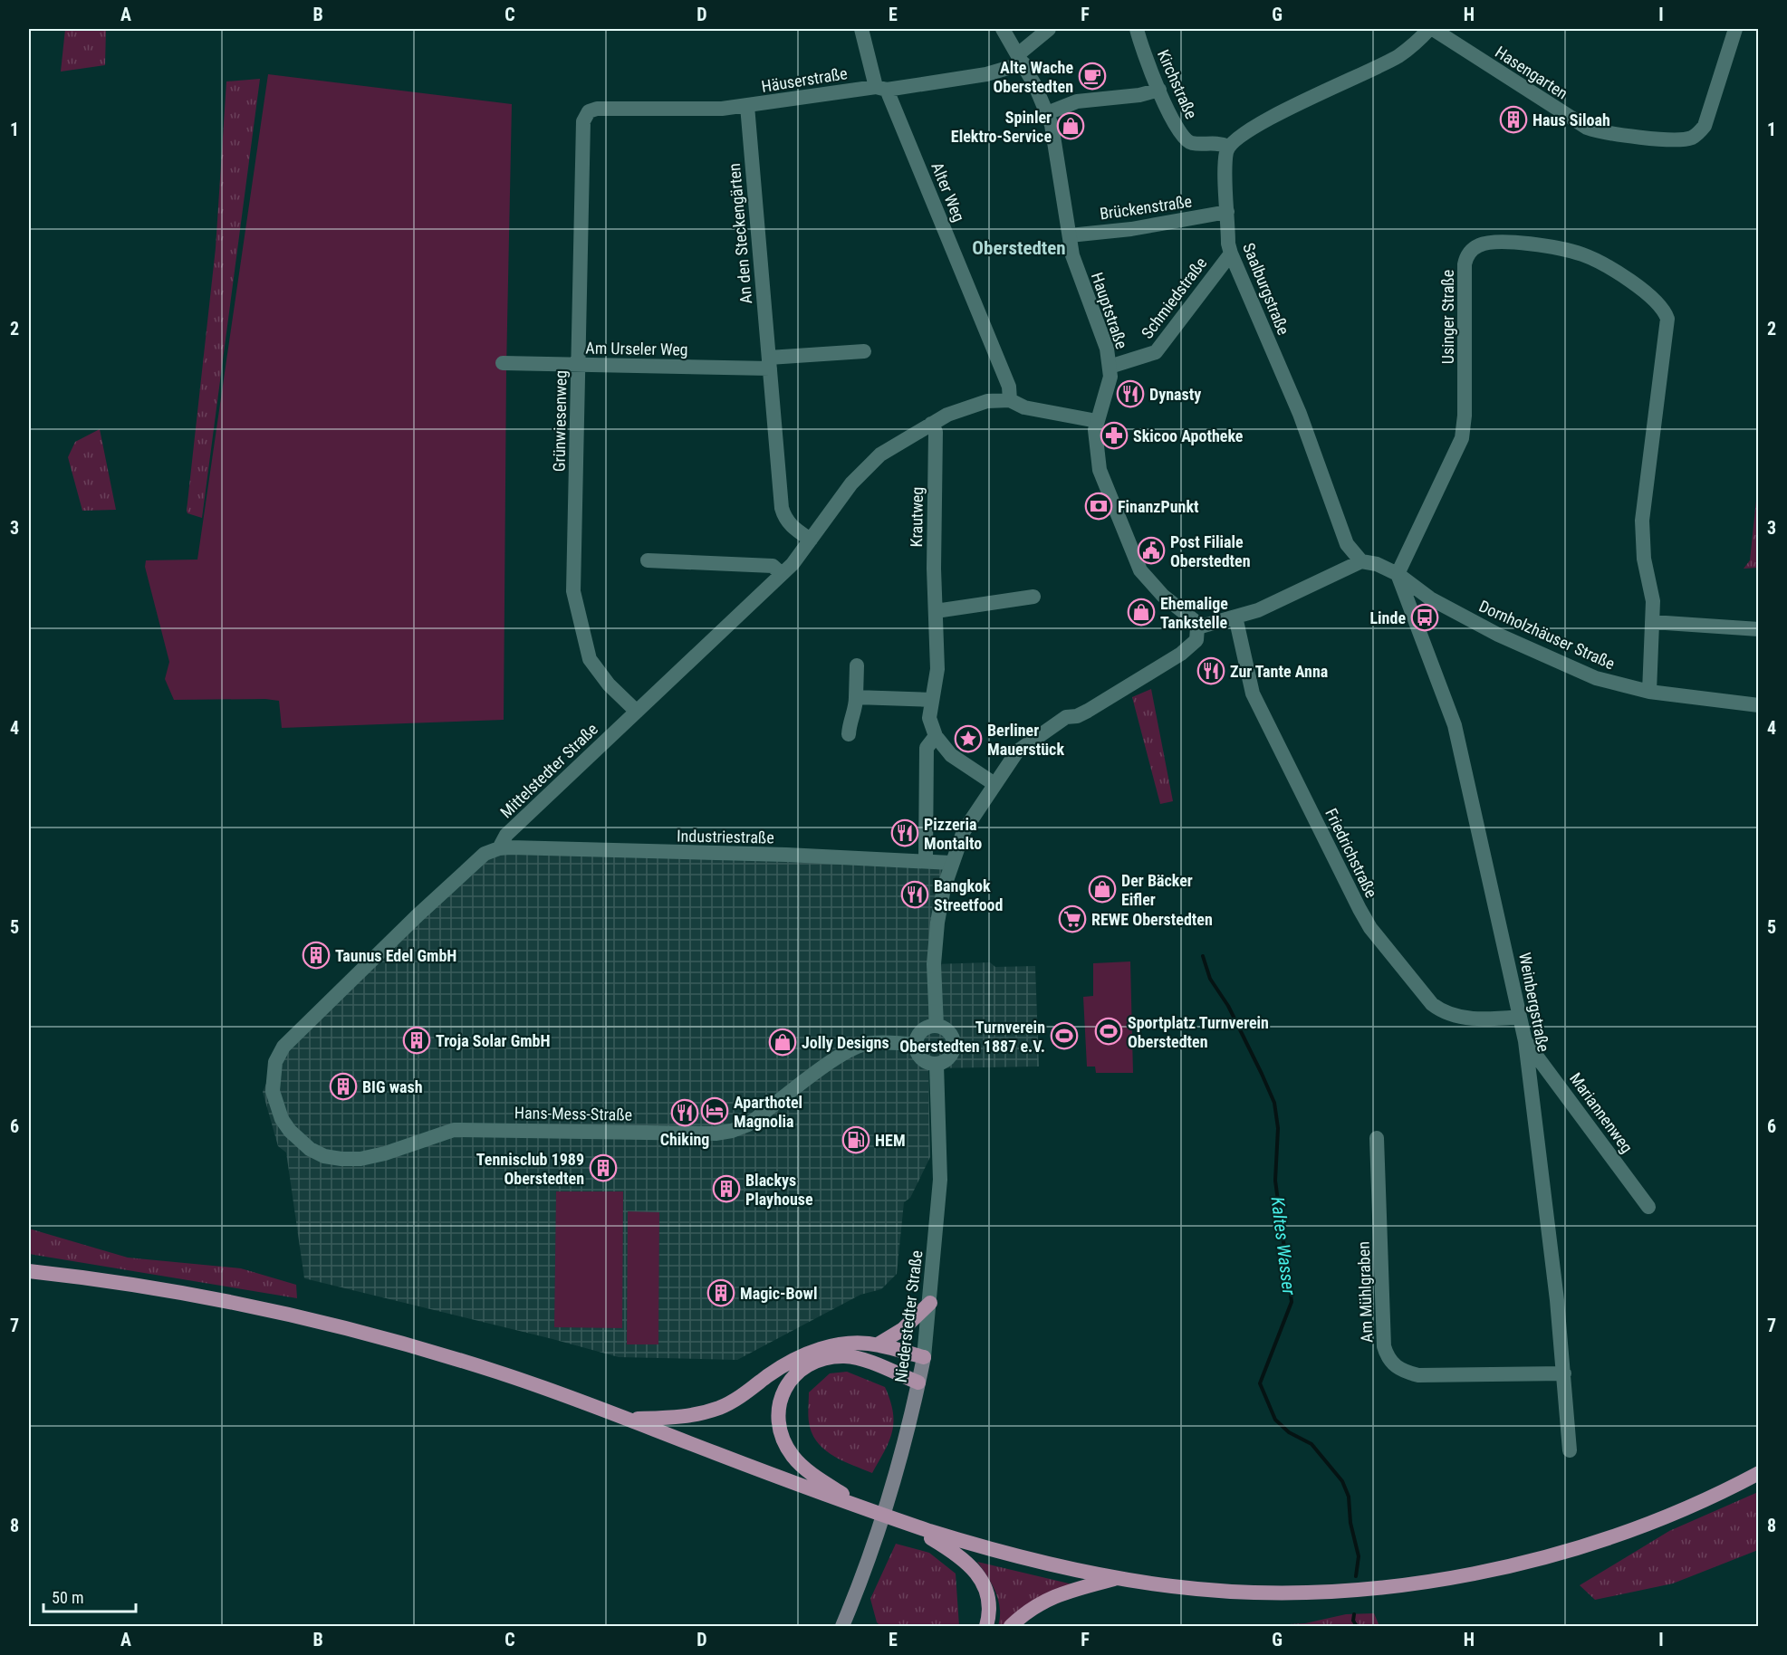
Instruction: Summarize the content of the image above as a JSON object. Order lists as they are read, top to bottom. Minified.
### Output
{"streets":{"main road":["Niederstedter Straße"],"street":["Hasengarten","Häuserstraße","Kirchstraße","Alter Weg","Brückenstraße","An den Steckengärten","Saalburgstraße","Schmiedstraße","Hauptstraße","Usinger Straße","Am Urseler Weg","Grünwiesenweg","Krautweg","Dornholzhäuser Straße","Mittelstedter Straße","Industriestraße","Friedrichstraße","Weinbergstraße","Mariannenweg","Hans-Mess-Straße","Am Mühlgraben"]},"crossings":[["Häuserstraße","Alter Weg"],["Häuserstraße","An den Steckengärten"],["Häuserstraße","Hauptstraße"],["Häuserstraße","Grünwiesenweg"],["Kirchstraße","Saalburgstraße"],["Alter Weg","Mittelstedter Straße"],["Brückenstraße","Saalburgstraße"],["Brückenstraße","Hauptstraße"],["An den Steckengärten","Am Urseler Weg"],["An den Steckengärten","Mittelstedter Straße"],["Saalburgstraße","Schmiedstraße"],["Schmiedstraße","Hauptstraße"],["Hauptstraße","Mittelstedter Straße"],["Usinger Straße","Dornholzhäuser Straße"],["Usinger Straße","Weinbergstraße"],["Am Urseler Weg","Grünwiesenweg"],["Grünwiesenweg","Mittelstedter Straße"],["Krautweg","Mittelstedter Straße"],["Dornholzhäuser Straße","Weinbergstraße"],["Mittelstedter Straße","Industriestraße"],["Mittelstedter Straße","Hans-Mess-Straße"],["Friedrichstraße","Weinbergstraße"],["Weinbergstraße","Mariannenweg"],["Weinbergstraße","Am Mühlgraben"],["Hans-Mess-Straße","Niederstedter Straße"]],"districts":["Oberstedten"],"water":["Kaltes Wasser"],"places":{"cafe":["Alte Wache Oberstedten"],"building":["Haus Siloah","Taunus Edel GmbH","Troja Solar GmbH","BIG wash","Tennisclub 1989 Oberstedten","Blackys Playhouse","Magic-Bowl"],"shop":["Spinler Elektro-Service","Ehemalige Tankstelle","Der Bäcker Eifler","Jolly Designs"],"restaurant":["Dynasty","Zur Tante Anna","Pizzeria Montalto","Bangkok Streetfood","Chiking"],"pharmacy":["Skicoo Apotheke"],"bank":["FinanzPunkt"],"public building":["Post Filiale Oberstedten"],"bus stop":["Linde"],"place":["Berliner Mauerstück"],"supermarket":["REWE Oberstedten"],"sports":["Sportplatz Turnverein Oberstedten","Turnverein Oberstedten 1887 e.V."],"hotel":["Aparthotel Magnolia"],"fuel station":["HEM"]},"scale_bar":"50 m","grid":{"columns":["A","B","C","D","E","F","G","H","I"],"rows":["1","2","3","4","5","6","7","8"]}}
